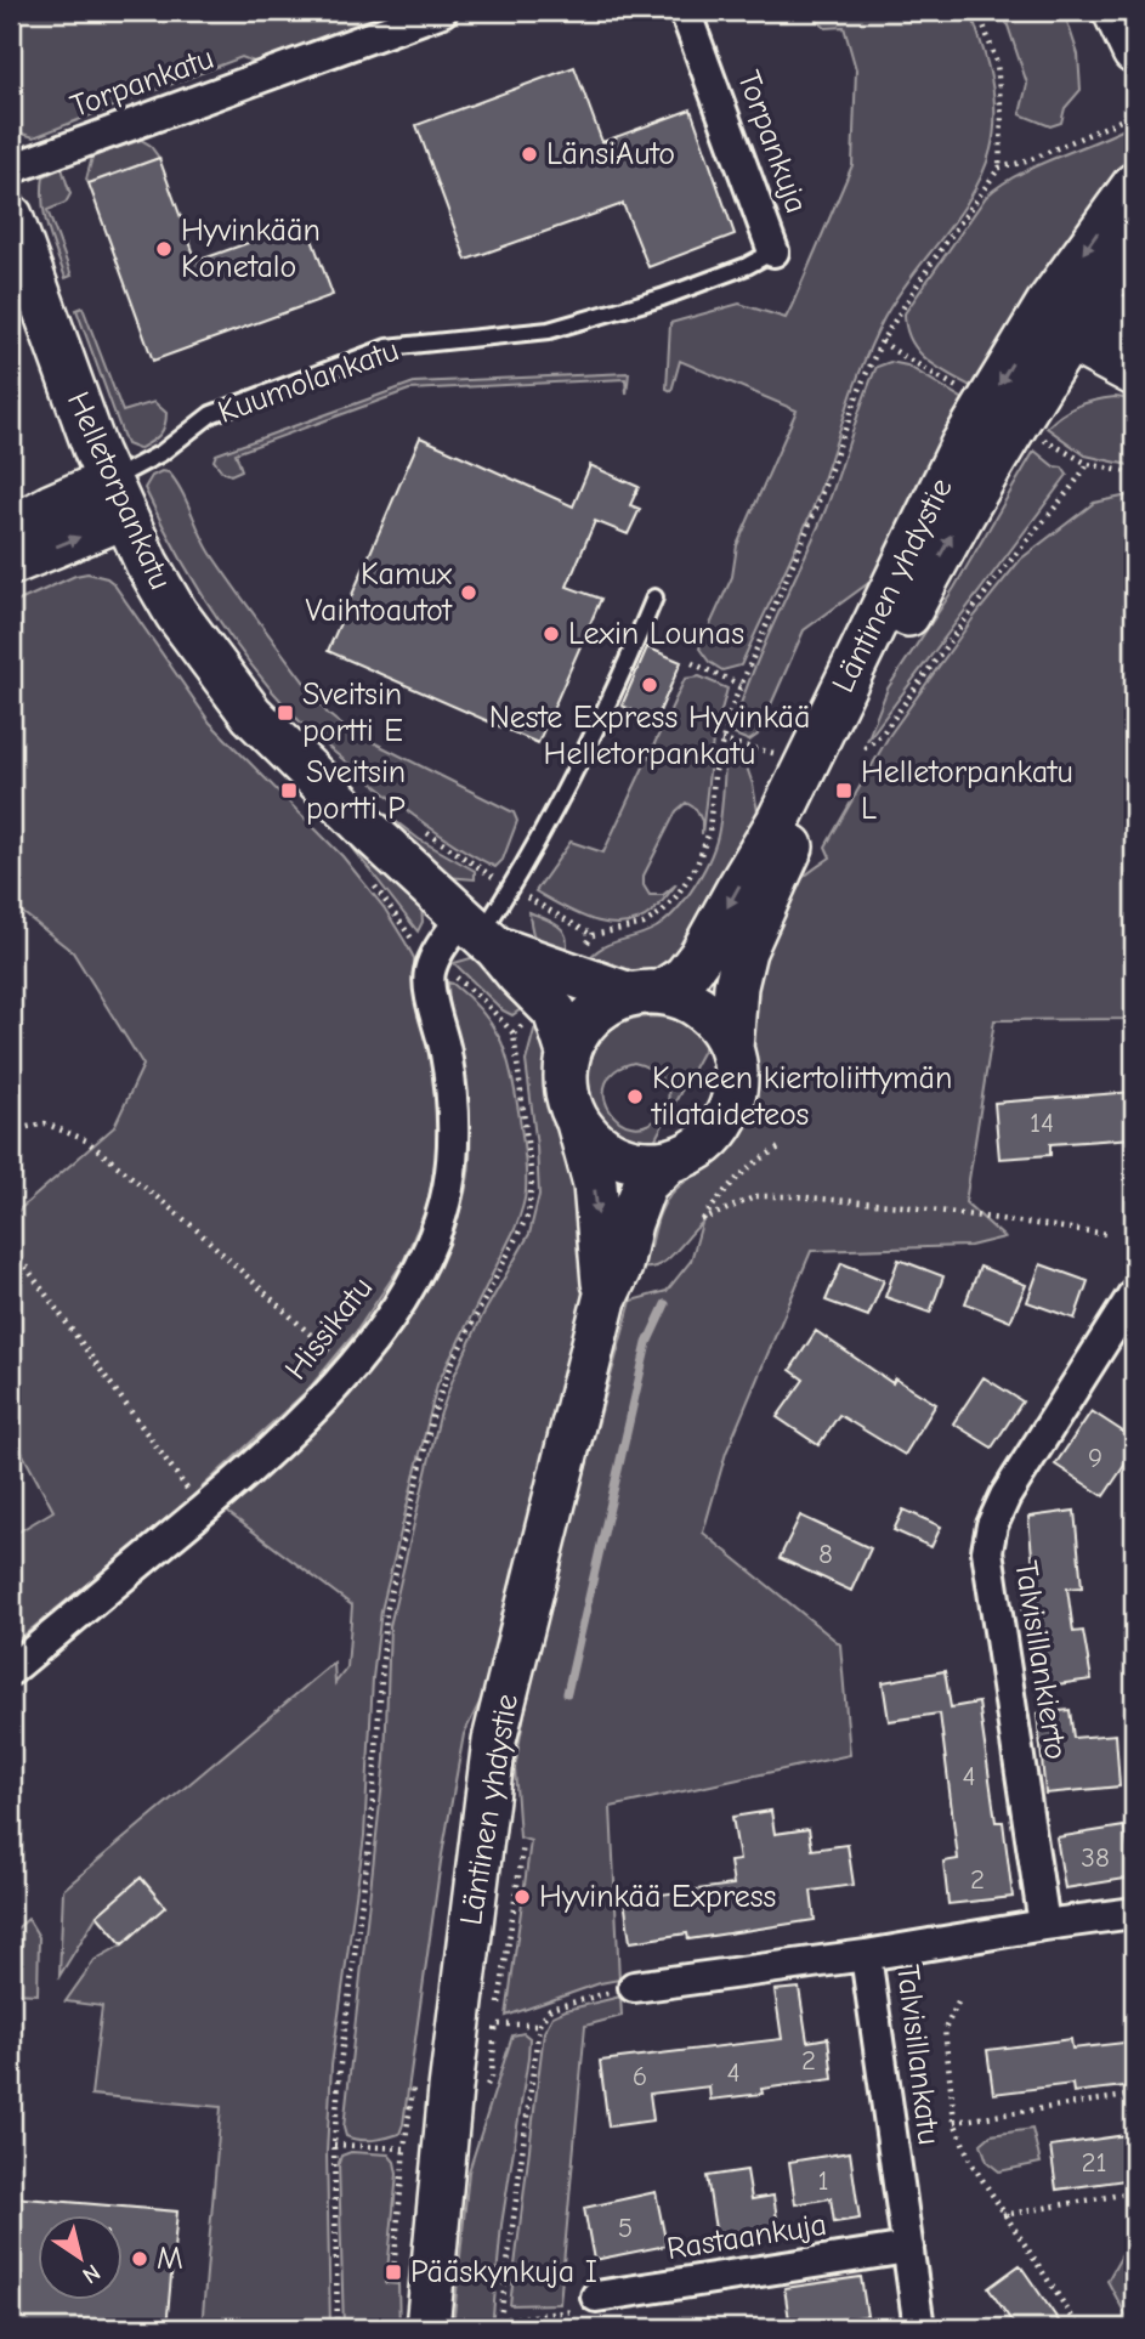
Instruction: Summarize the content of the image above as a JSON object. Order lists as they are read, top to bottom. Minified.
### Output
{"streets":{"main road":["Kuumolankatu","Helletorpankatu","Läntinen yhdystie"],"street":["Torpankatu","Torpankuja","Hissikatu","Talvisillankierto","Talvisillankatu","Rastaankuja"]},"crossings":[["Torpankuja","Kuumolankatu"],["Kuumolankatu","Helletorpankatu"],["Helletorpankatu","Läntinen yhdystie"],["Helletorpankatu","Hissikatu"],["Talvisillankierto","Talvisillankatu"],["Talvisillankatu","Rastaankuja"]],"places":{"other":["LänsiAuto","Hyvinkään Konetalo","Kamux Vaihtoautot","Lexin Lounas","Neste Express Hyvinkää Helletorpankatu","Koneen kiertoliittymän tilataideteos","Hyvinkää Express","M"],"transit":["Sveitsin portti E","Sveitsin portti P","Helletorpankatu L","Pääskynkuja I"]},"house_numbers":["14","9","8","4","38","2","2","4","6","21","1","5"],"north":"bottom right"}
